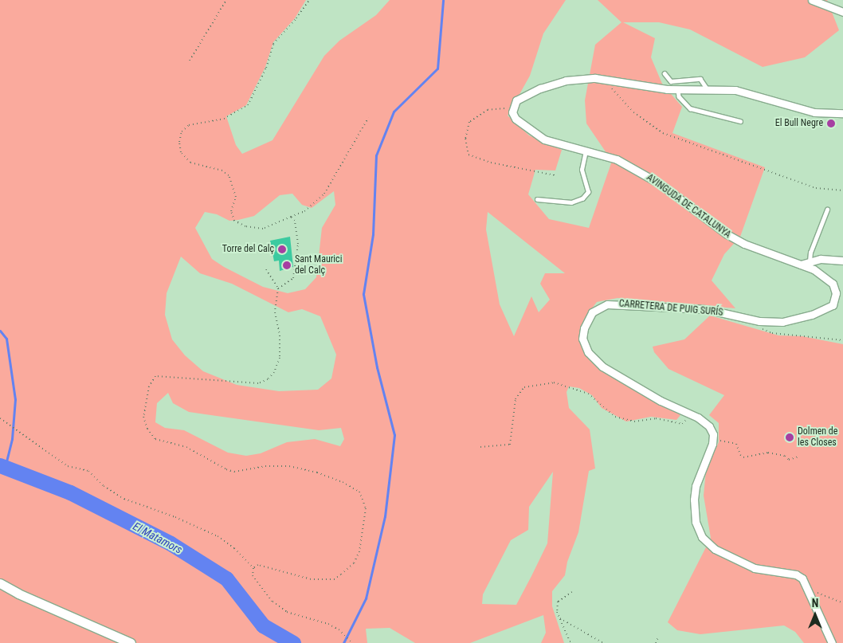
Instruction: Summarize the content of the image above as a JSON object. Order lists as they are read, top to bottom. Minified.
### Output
{"streets":{"street":["AVINGUDA DE CATALUNYA","CARRETERA DE PUIG SURÍS"]},"crossings":[["AVINGUDA DE CATALUNYA","CARRETERA DE PUIG SURÍS"]],"water":["El Matamors"],"places":["El Bull Negre","Torre del Calç","Sant Maurici del Calç","Dolmen de les Closes"],"north":"top"}
